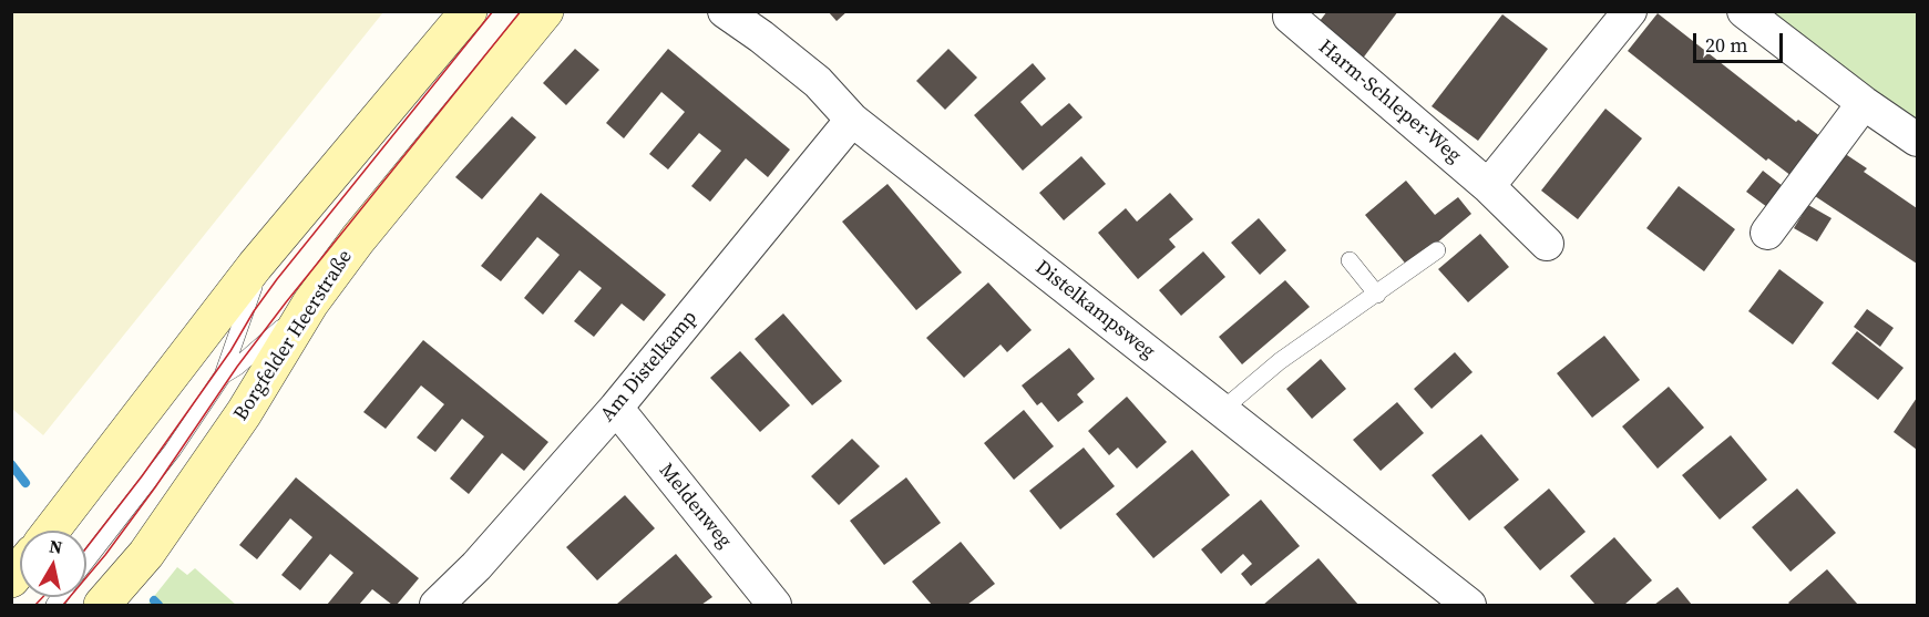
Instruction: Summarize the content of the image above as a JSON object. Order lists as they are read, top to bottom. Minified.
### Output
{"streets":{"main road":["Borgfelder Heerstraße"],"street":["Harm-Schleper-Weg","Distelkampsweg","Am Distelkamp","Meldenweg"]},"crossings":[["Distelkampsweg","Am Distelkamp"],["Am Distelkamp","Meldenweg"]],"scale_bar":"20 m","north":"top"}
